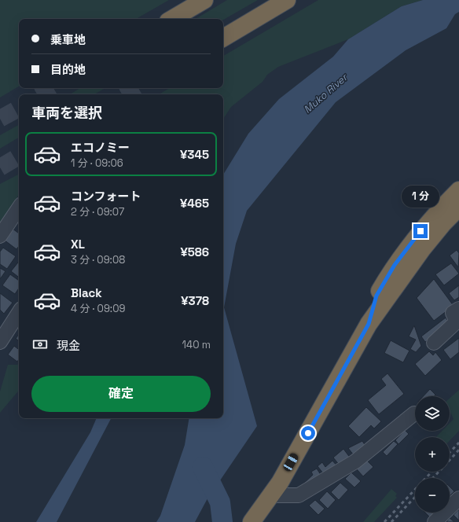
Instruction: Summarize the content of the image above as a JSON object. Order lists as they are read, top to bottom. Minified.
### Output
{"water":["Muko River"],"page":{"banner":["乗車地","目的地"],"heading":"車両を選択","list":[{"name":"エコノミー","note":"1 分 · 09:06","value":"¥345"},{"name":"コンフォート","note":"2 分 · 09:07","value":"¥465"},{"name":"XL","note":"3 分 · 09:08","value":"¥586"},{"name":"Black","note":"4 分 · 09:09","value":"¥378"}],"bubble":"1 分","pay":["現金","140 m"],"buttons":"確定","map_buttons":["+","−"]}}
